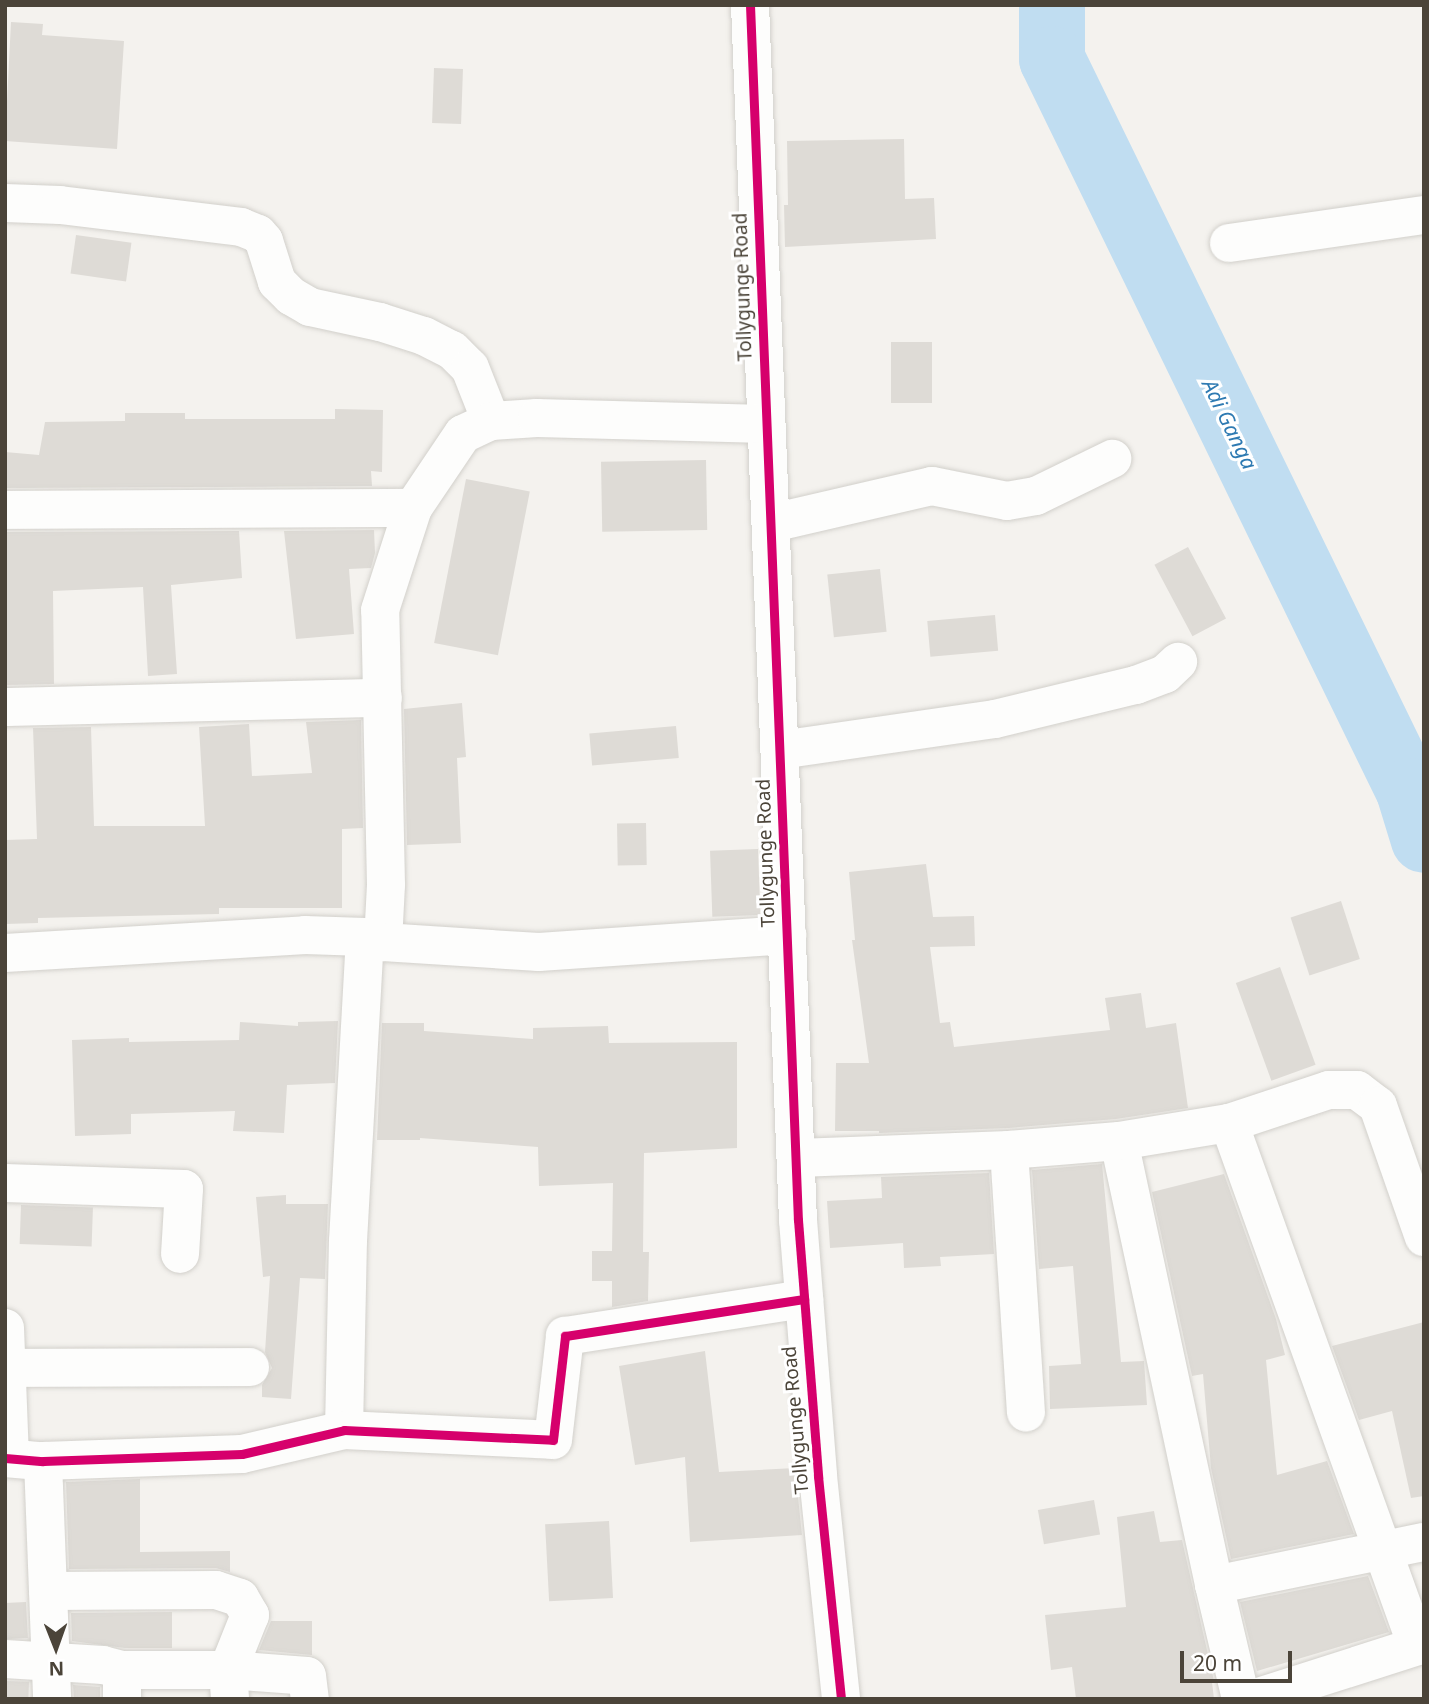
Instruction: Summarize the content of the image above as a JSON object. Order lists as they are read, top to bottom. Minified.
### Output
{"streets":{"street":["Tollygunge Road"]},"water":["Adi Ganga"],"scale_bar":"20 m","north":"bottom"}
